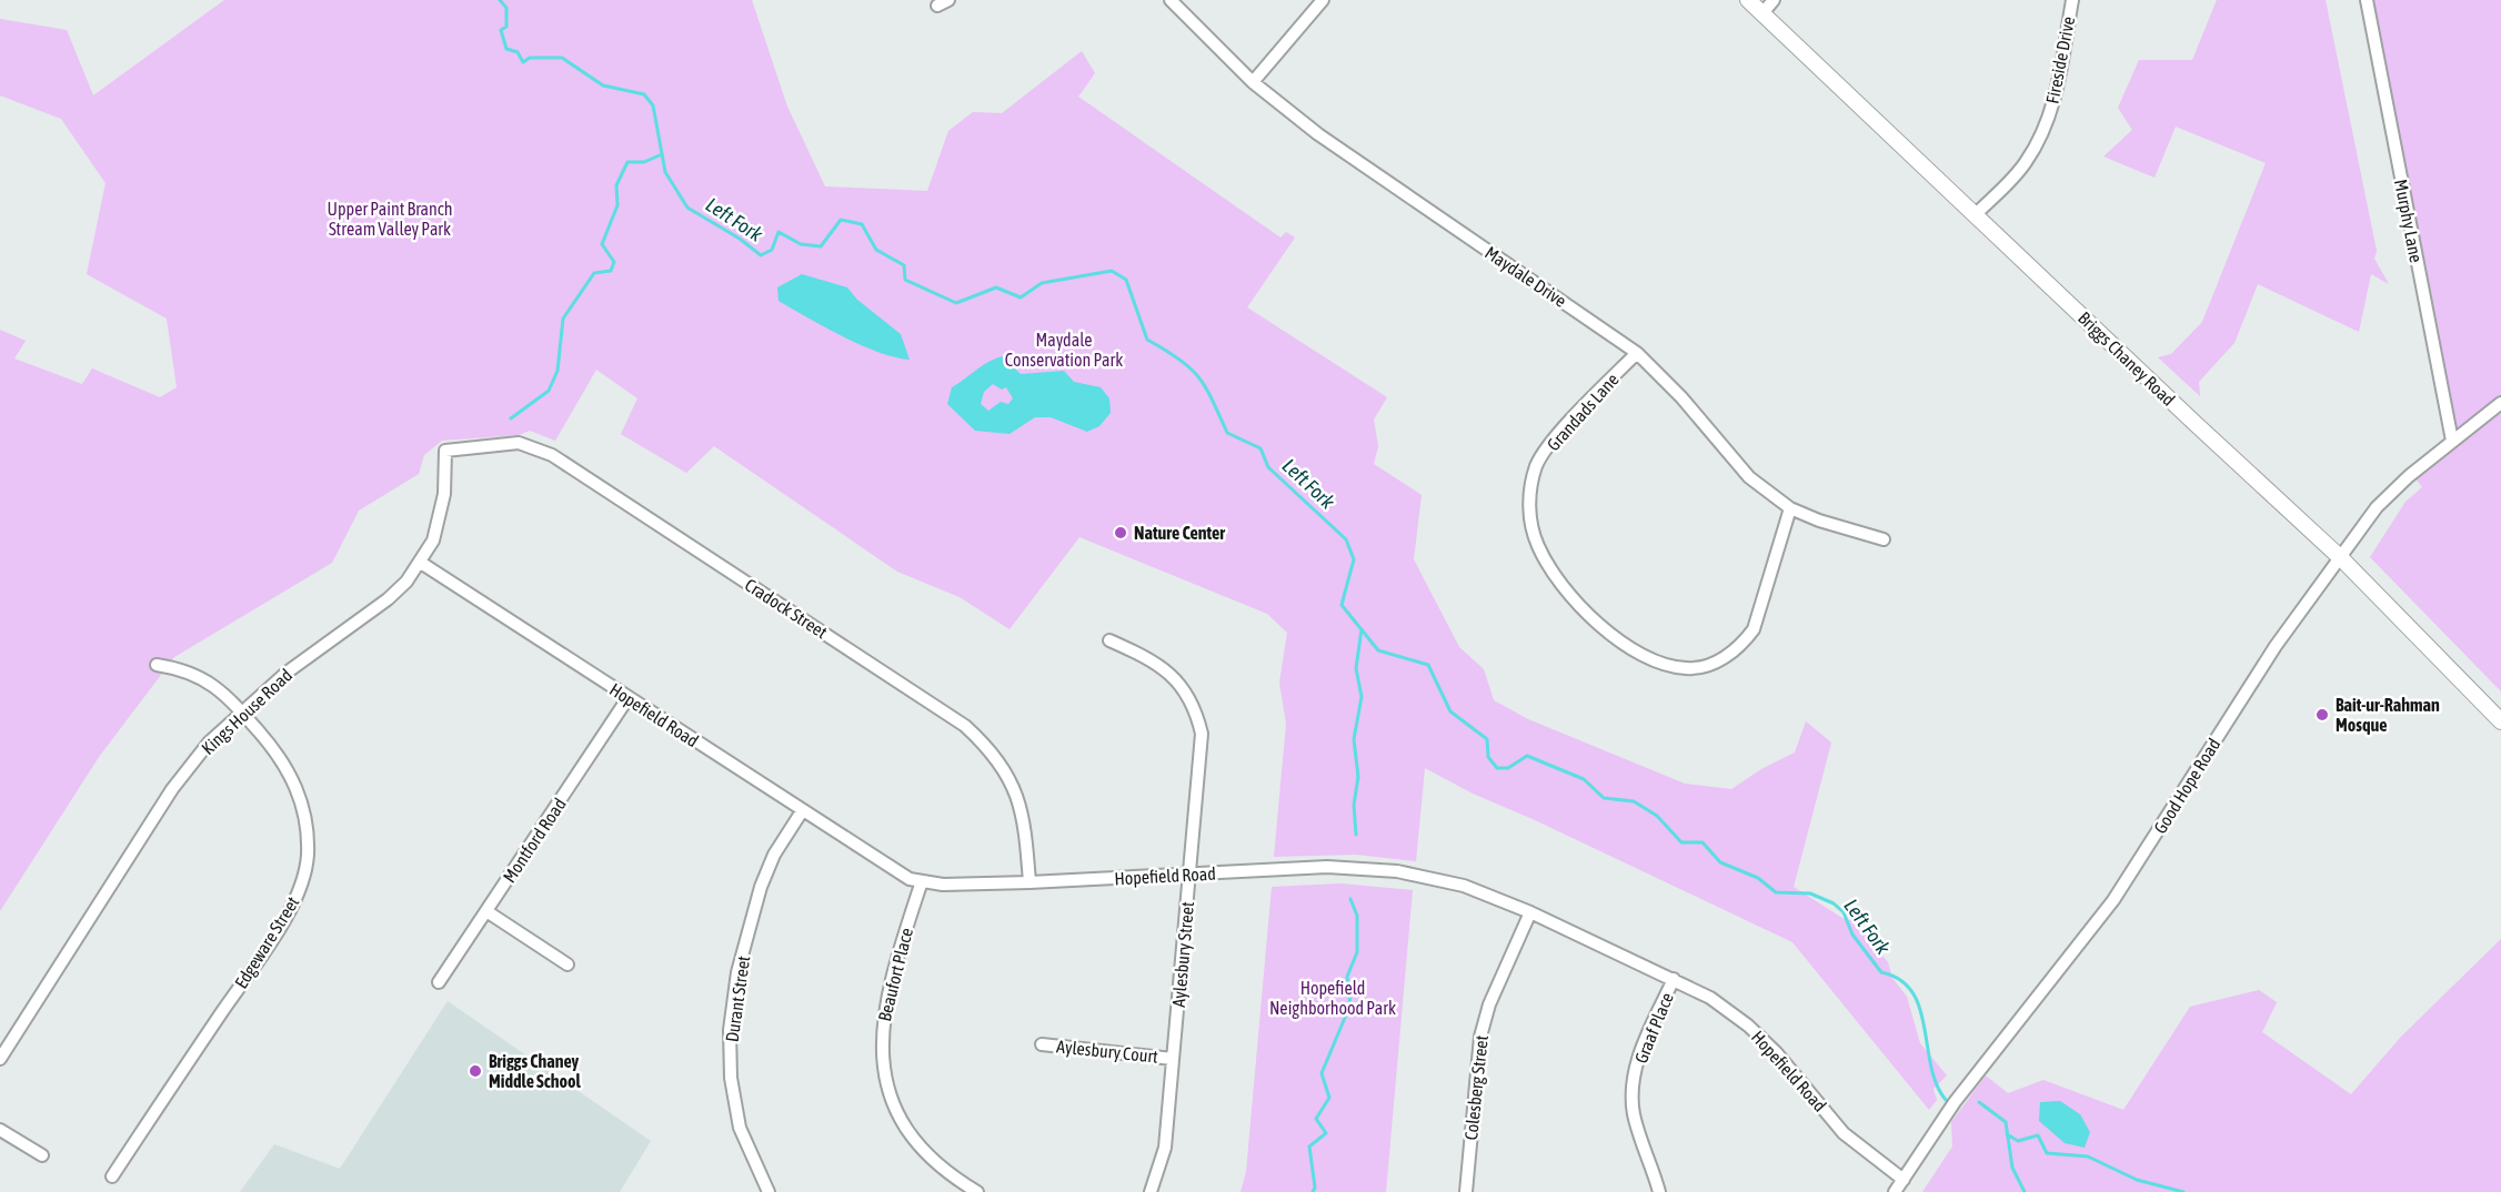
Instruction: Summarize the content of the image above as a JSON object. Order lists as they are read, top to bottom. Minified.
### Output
{"streets":{"main road":["Briggs Chaney Road"],"street":["Fireside Drive","Murphy Lane","Maydale Drive","Grandads Lane","Cradock Street","Kings House Road","Hopefield Road","Good Hope Road","Montford Road","Edgeware Street","Aylesbury Street","Beaufort Place","Durant Street","Graaf Place","Aylesbury Court","Colesberg Street"]},"crossings":[["Fireside Drive","Briggs Chaney Road"],["Murphy Lane","Good Hope Road"],["Maydale Drive","Grandads Lane"],["Briggs Chaney Road","Good Hope Road"],["Cradock Street","Kings House Road"],["Cradock Street","Hopefield Road"],["Kings House Road","Hopefield Road"],["Kings House Road","Edgeware Street"],["Hopefield Road","Good Hope Road"],["Hopefield Road","Montford Road"],["Hopefield Road","Aylesbury Street"],["Hopefield Road","Beaufort Place"],["Hopefield Road","Durant Street"],["Hopefield Road","Graaf Place"],["Hopefield Road","Colesberg Street"],["Aylesbury Street","Aylesbury Court"]],"water":["Left Fork"],"parks":["Upper Paint Branch Stream Valley Park","Maydale Conservation Park","Hopefield Neighborhood Park"],"places":["Nature Center","Bait-ur-Rahman Mosque","Briggs Chaney Middle School"]}
